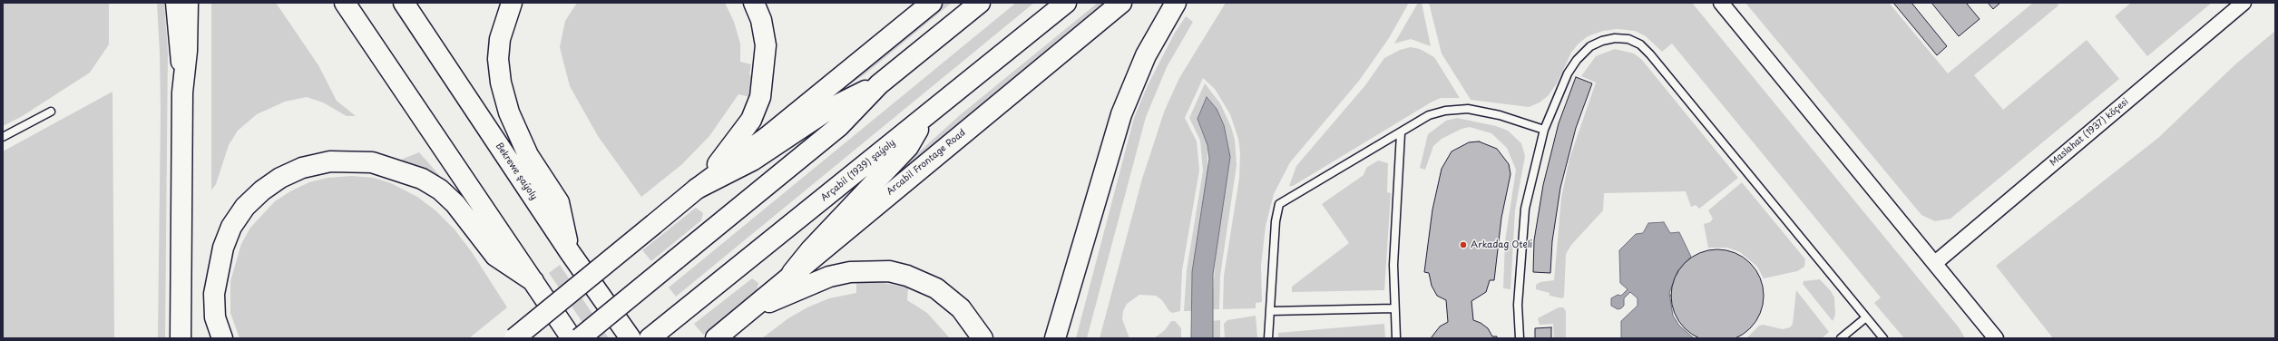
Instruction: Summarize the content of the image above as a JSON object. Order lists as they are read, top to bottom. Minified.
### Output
{"streets":{"main road":["Arcabil Frontage Road","Arçabil (1939) şaýoly","Bekrewe şaýoly"],"street":["Maslahat (1937) köçesi"]},"places":["Arkadag Oteli"]}
